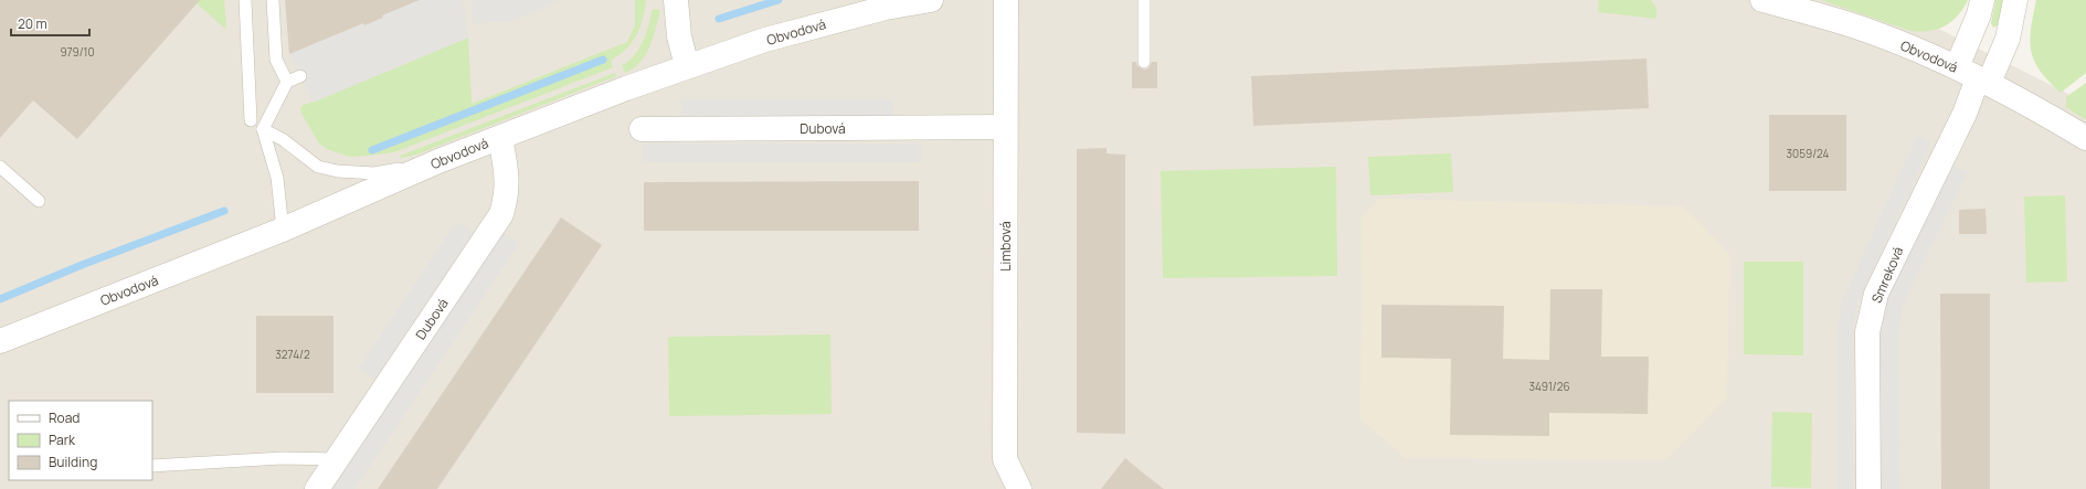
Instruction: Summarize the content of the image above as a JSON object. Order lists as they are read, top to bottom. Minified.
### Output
{"streets":{"street":["Obvodová","Dubová","Limbová","Smreková"]},"crossings":[["Obvodová","Dubová"],["Obvodová","Smreková"],["Dubová","Limbová"]],"house_numbers":["979/10","3059/24","3274/2","3491/26"],"legend":["Road","Park","Building"],"scale_bar":"20 m"}
